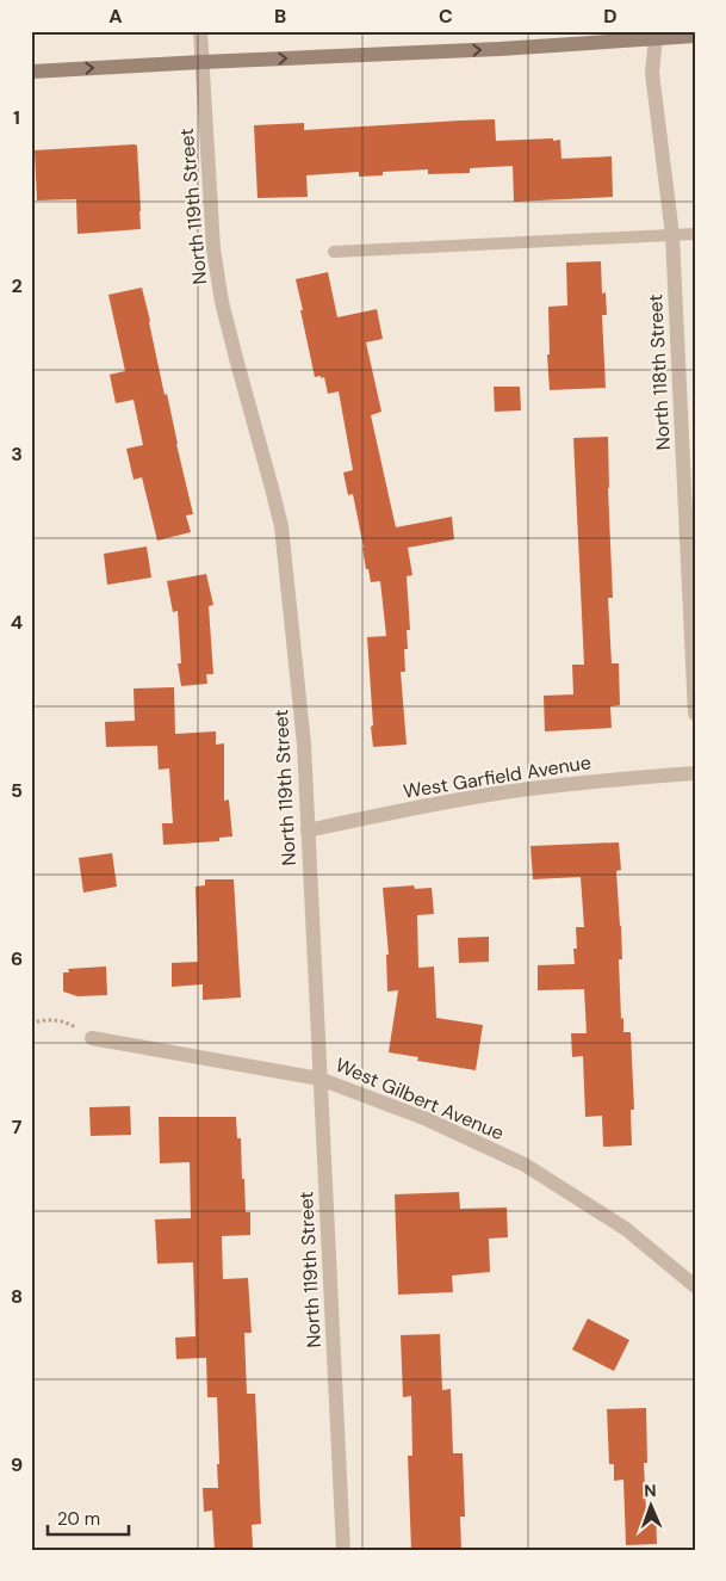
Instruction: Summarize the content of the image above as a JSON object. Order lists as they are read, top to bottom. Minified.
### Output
{"streets":{"street":["North 119th Street","North 118th Street","West Garfield Avenue","West Gilbert Avenue"]},"crossings":[["North 119th Street","West Garfield Avenue"],["North 119th Street","West Gilbert Avenue"]],"scale_bar":"20 m","north":"top","grid":{"columns":["A","B","C","D"],"rows":["1","2","3","4","5","6","7","8","9"]}}
